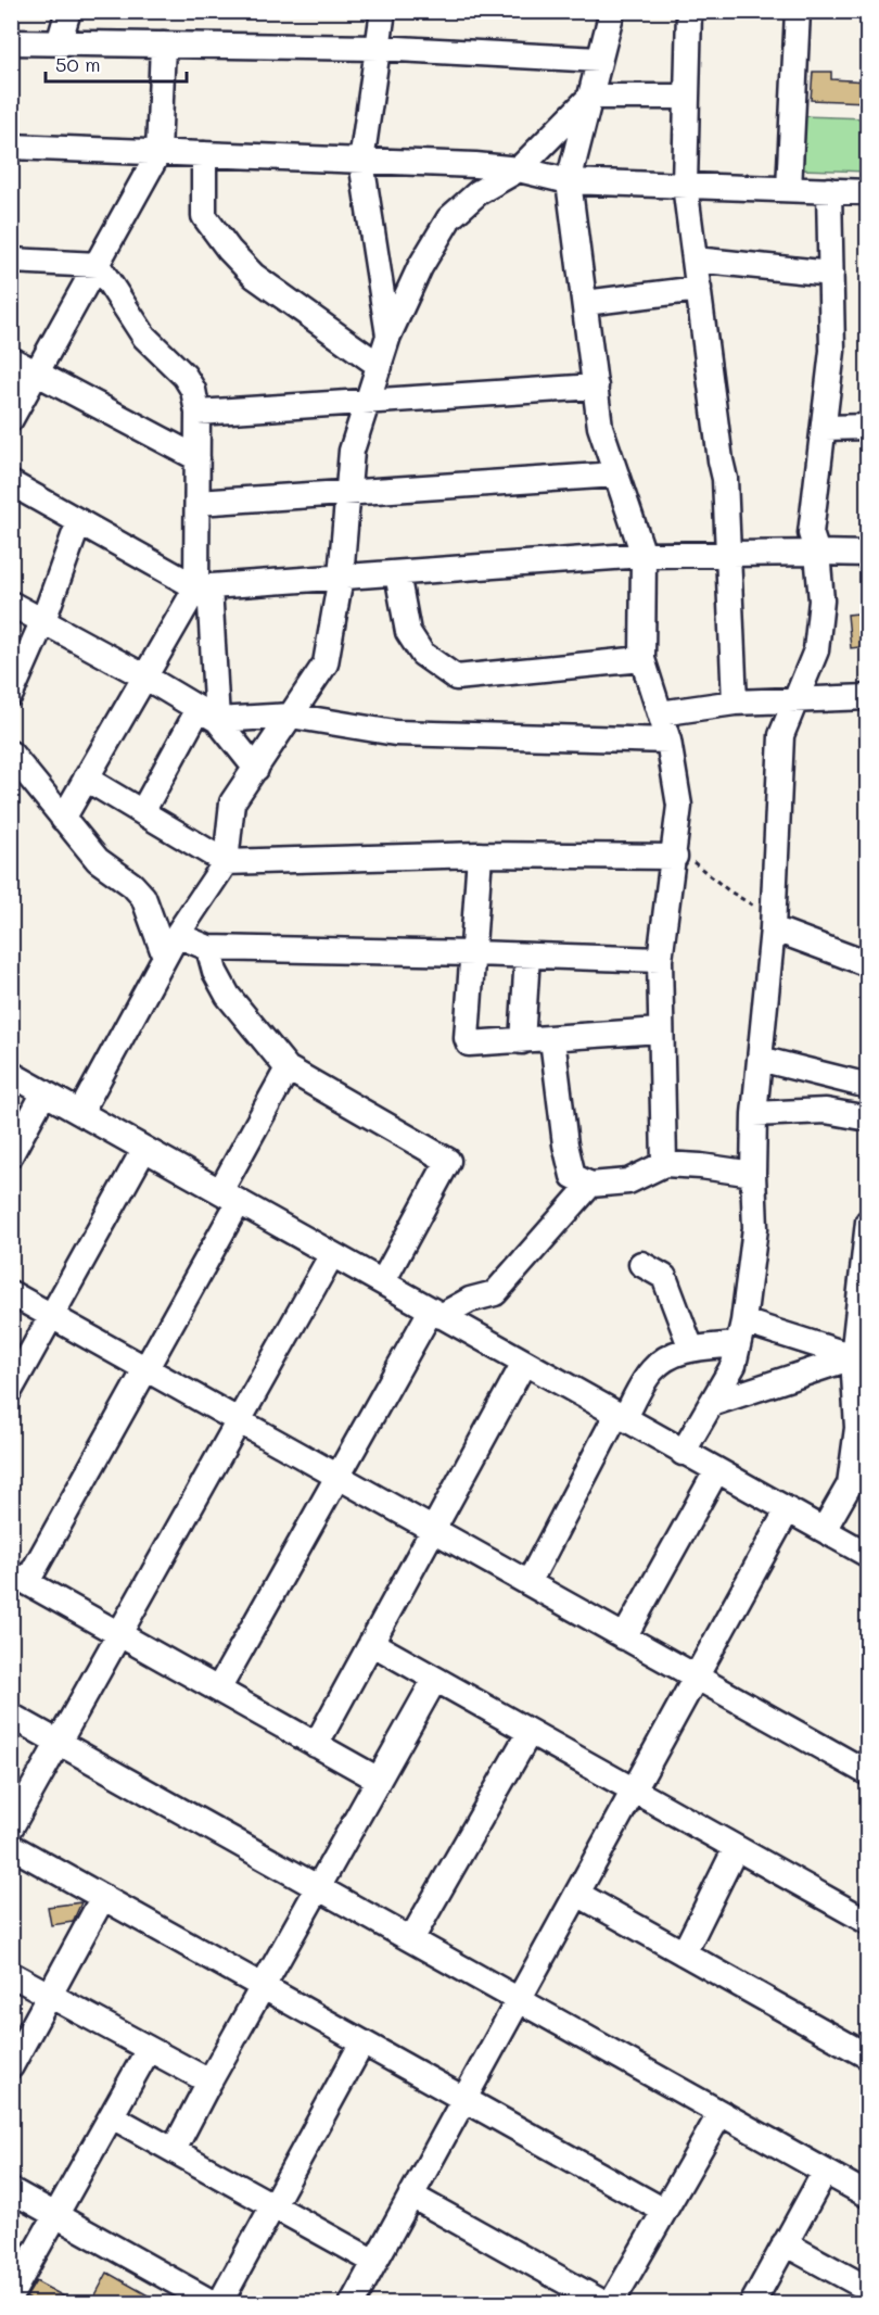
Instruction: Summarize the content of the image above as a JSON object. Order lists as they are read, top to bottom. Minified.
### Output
{"scale_bar":"50 m"}
